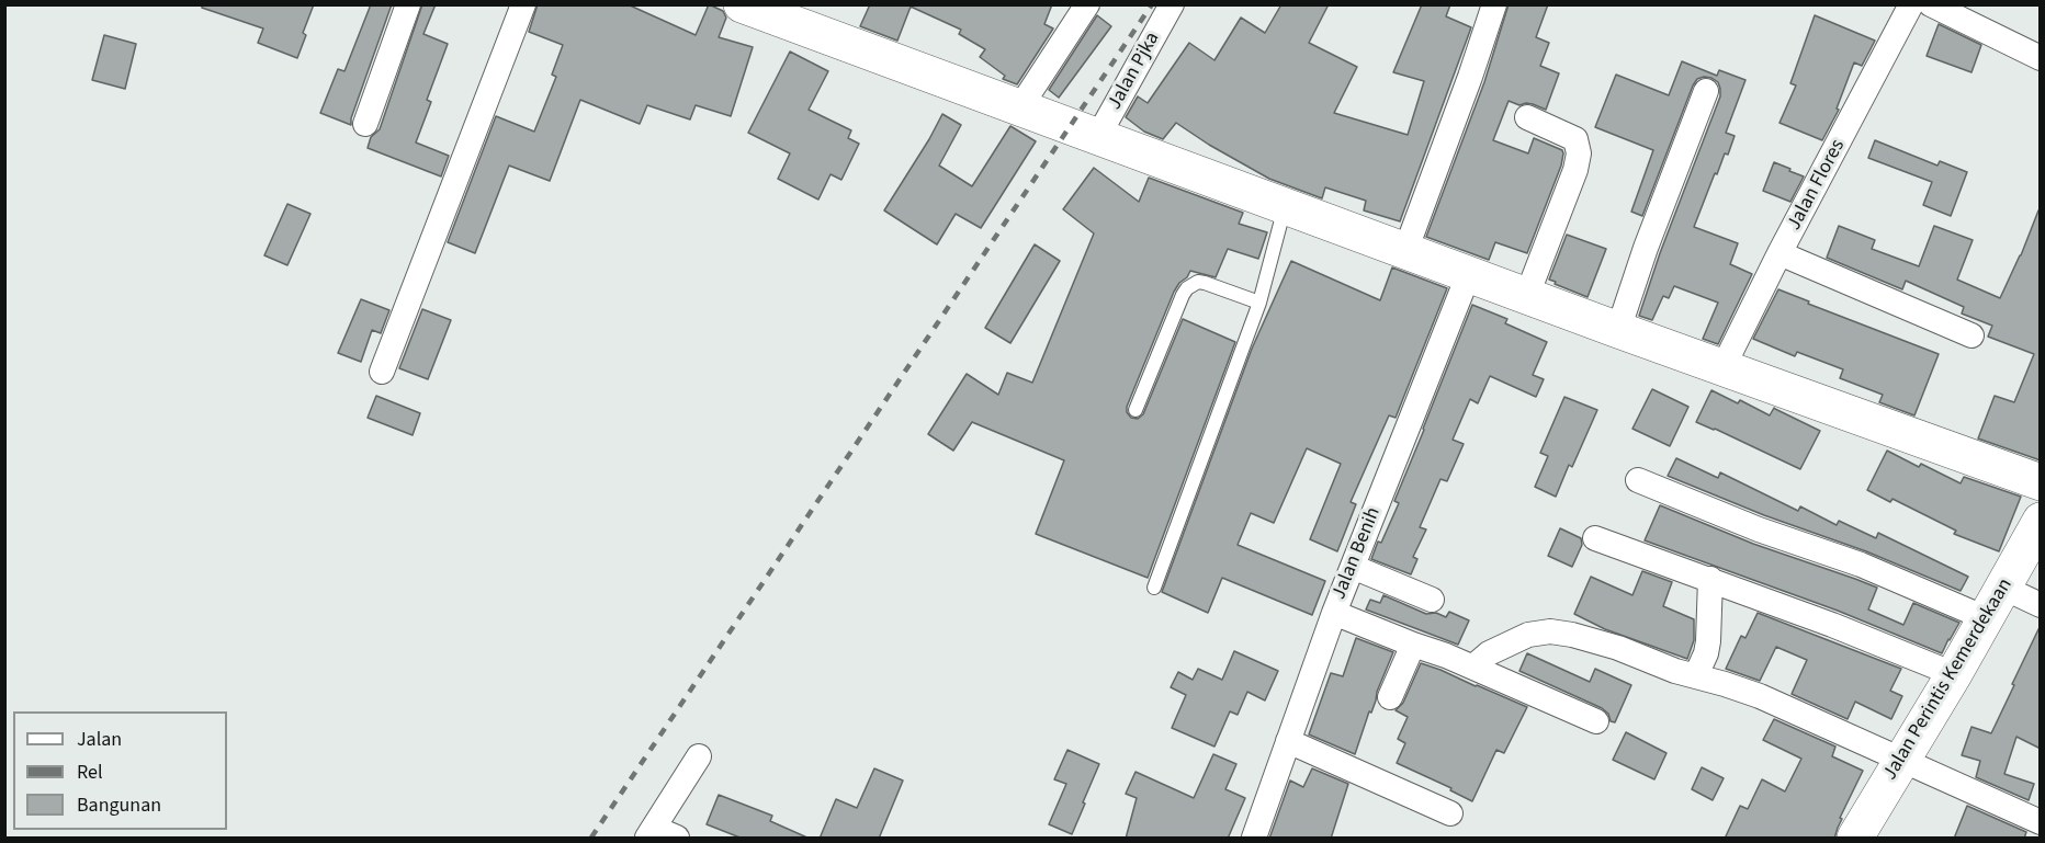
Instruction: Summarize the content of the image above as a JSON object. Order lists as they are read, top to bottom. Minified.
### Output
{"streets":{"street":["Jalan Pjka","Jalan Flores","Jalan Benih","Jalan Perintis Kemerdekaan"]},"legend":["Jalan","Rel","Bangunan"]}
